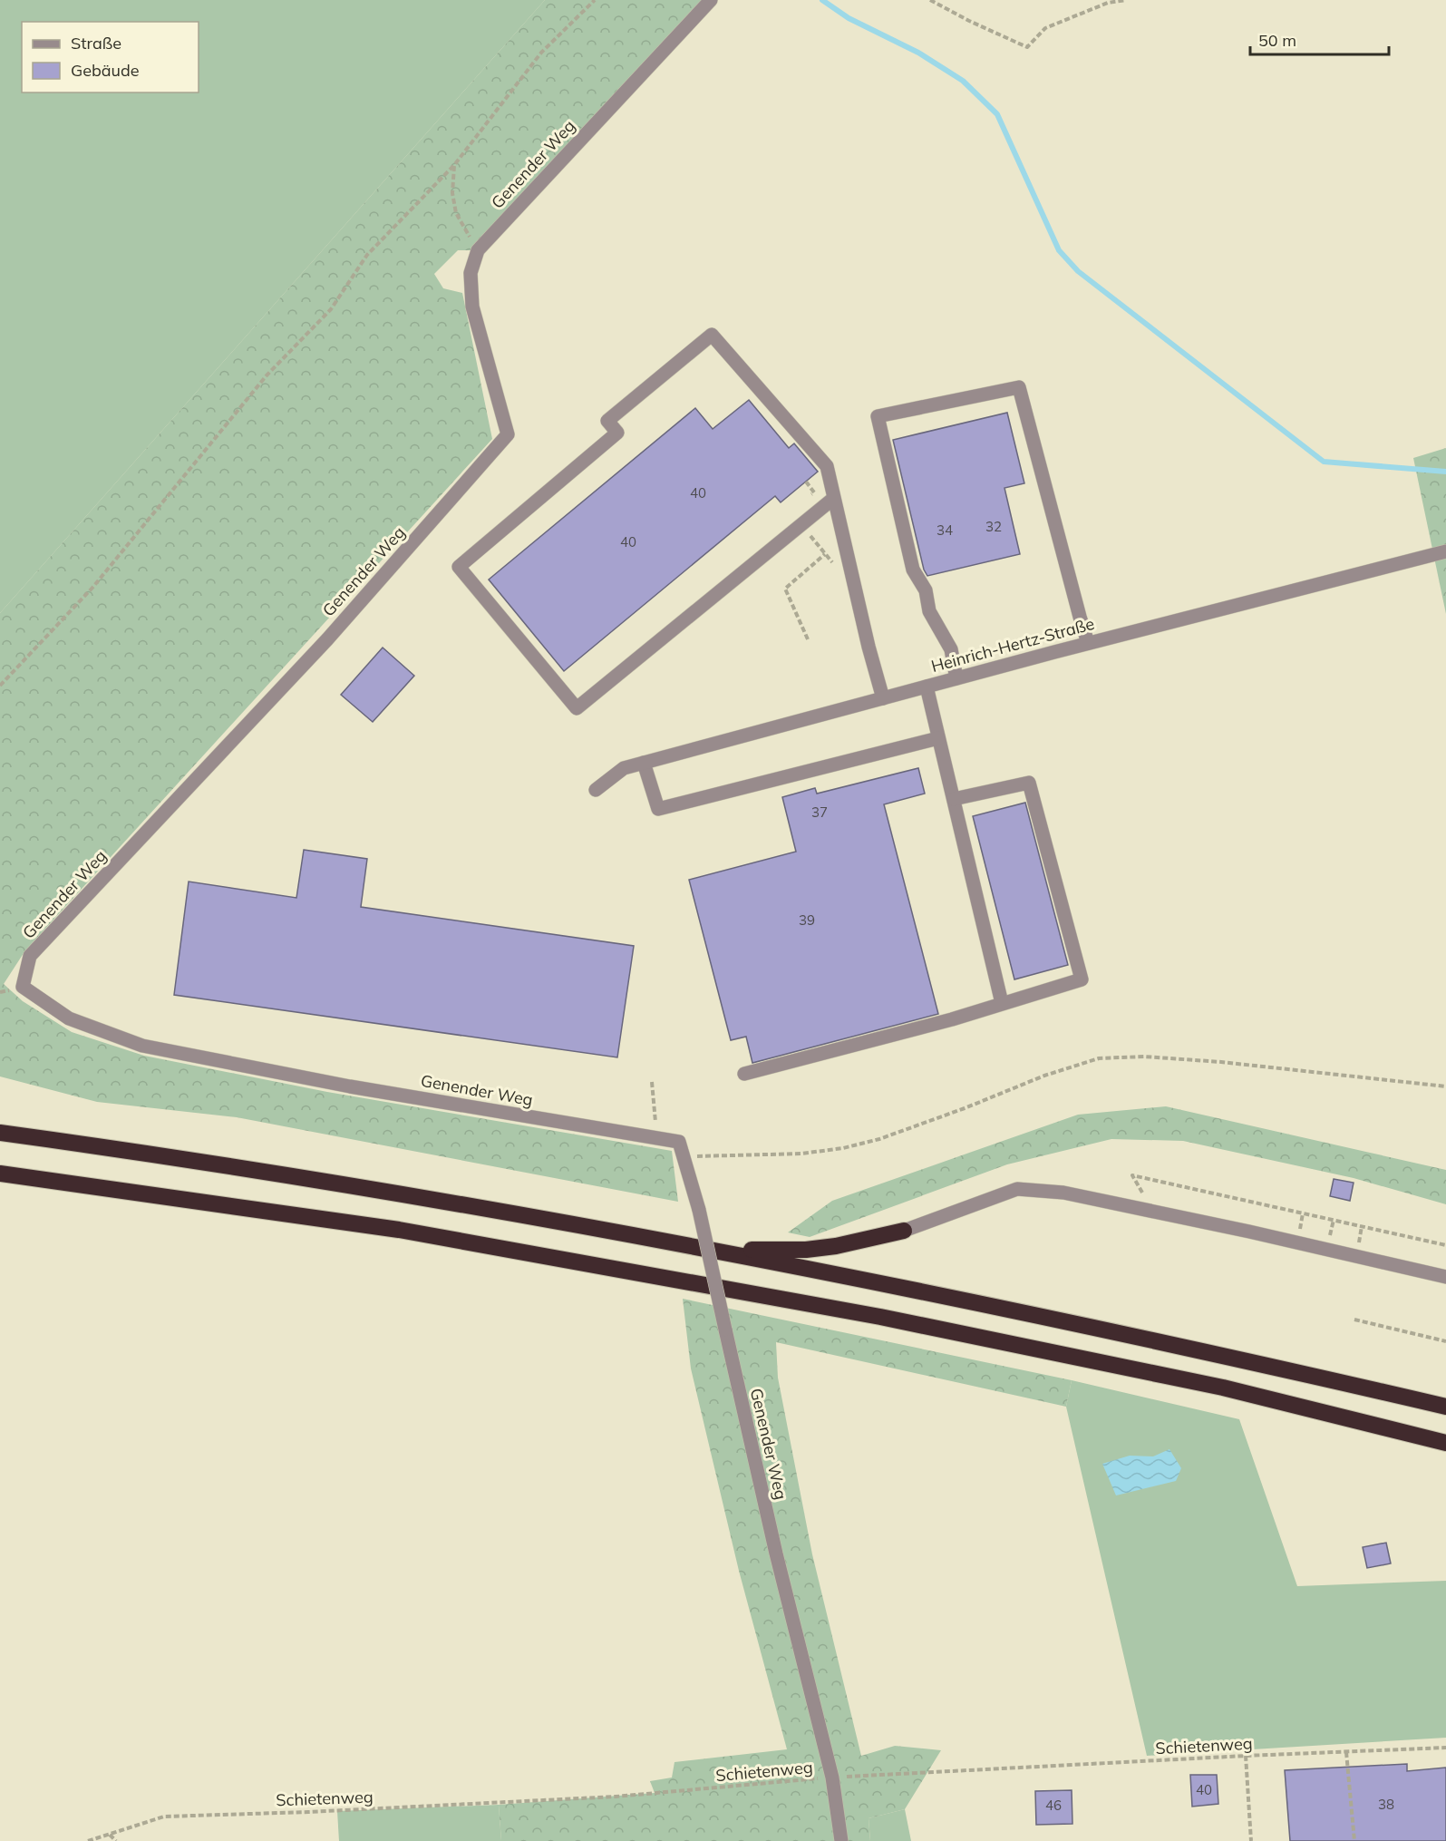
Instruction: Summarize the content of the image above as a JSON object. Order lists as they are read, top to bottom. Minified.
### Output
{"streets":{"street":["Genender Weg","Heinrich-Hertz-Straße"],"path":["Schietenweg"]},"crossings":[["Genender Weg","Schietenweg"]],"house_numbers":["40","32","34","40","37","39","40","38","46"],"legend":["Straße","Gebäude"],"scale_bar":"50 m"}
